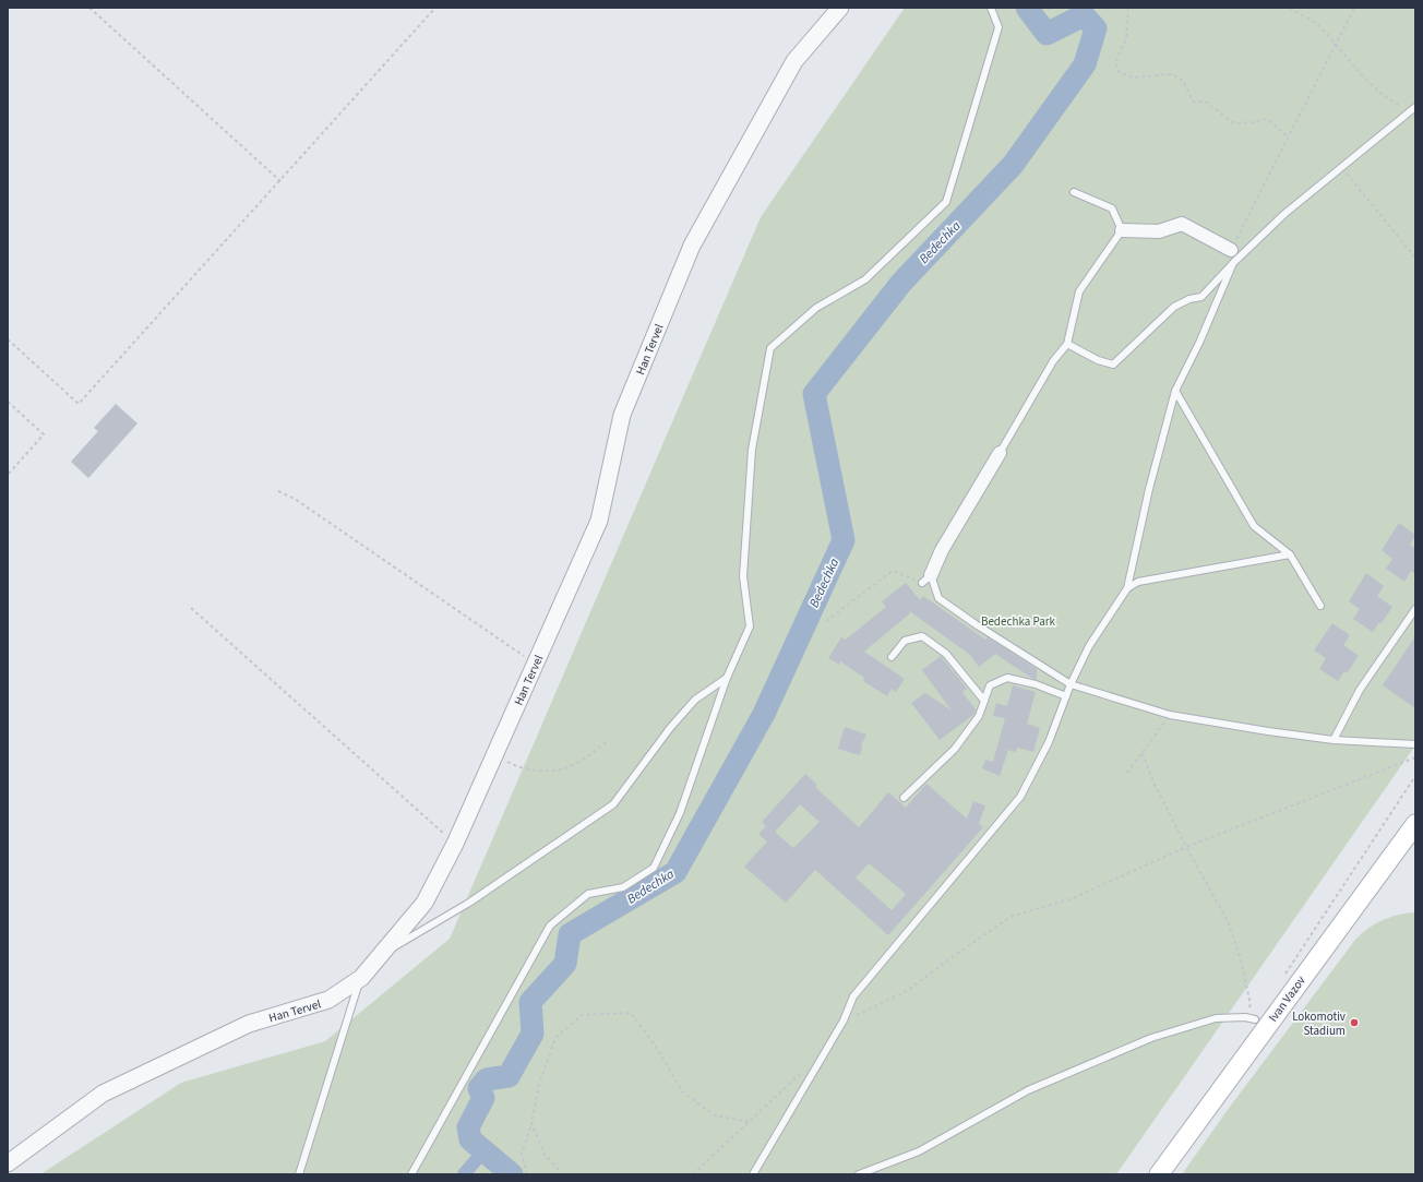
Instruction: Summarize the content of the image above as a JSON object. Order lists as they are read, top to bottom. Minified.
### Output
{"streets":{"main road":["Ivan Vazov"],"street":["Han Tervel"]},"water":["Bedechka"],"parks":["Bedechka Park"],"places":["Lokomotiv Stadium"]}
